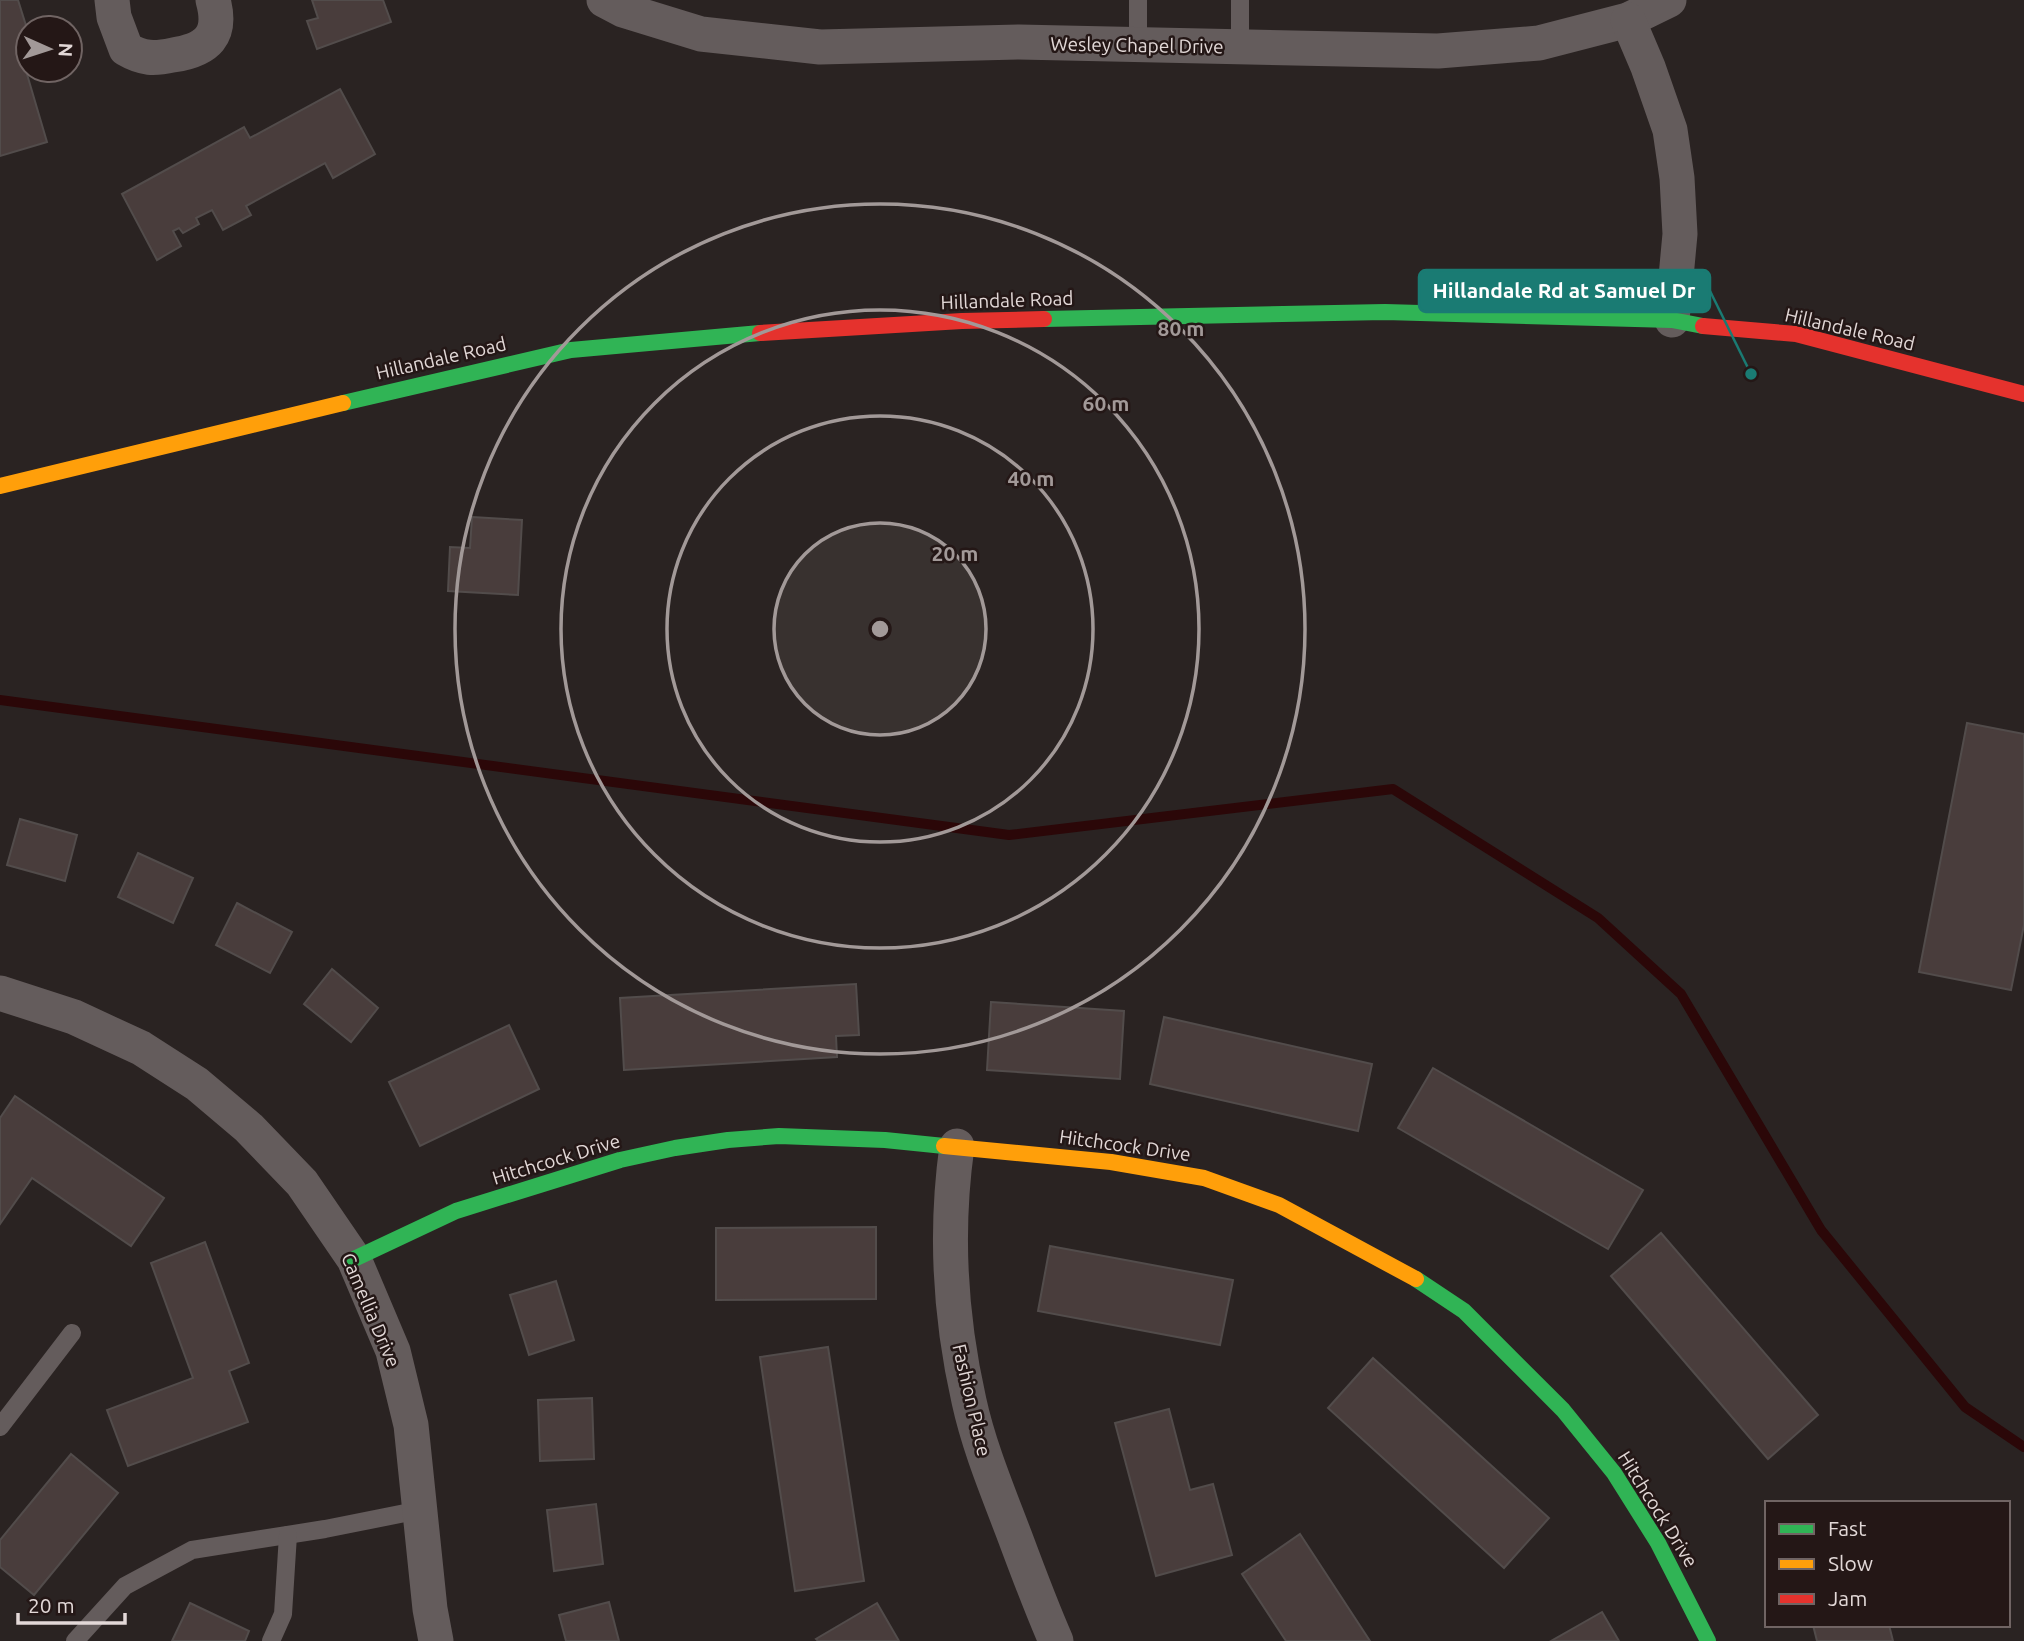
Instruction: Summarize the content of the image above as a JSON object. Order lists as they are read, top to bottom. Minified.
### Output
{"streets":{"street":["Wesley Chapel Drive","Hillandale Road","Hitchcock Drive","Camellia Drive","Fashion Place"]},"crossings":[["Hitchcock Drive","Camellia Drive"],["Hitchcock Drive","Fashion Place"]],"places":["Hillandale Rd at Samuel Dr"],"legend":["Fast","Slow","Jam"],"scale_bar":"20 m","north":"right","rings":["80 m","60 m","40 m","20 m"]}
